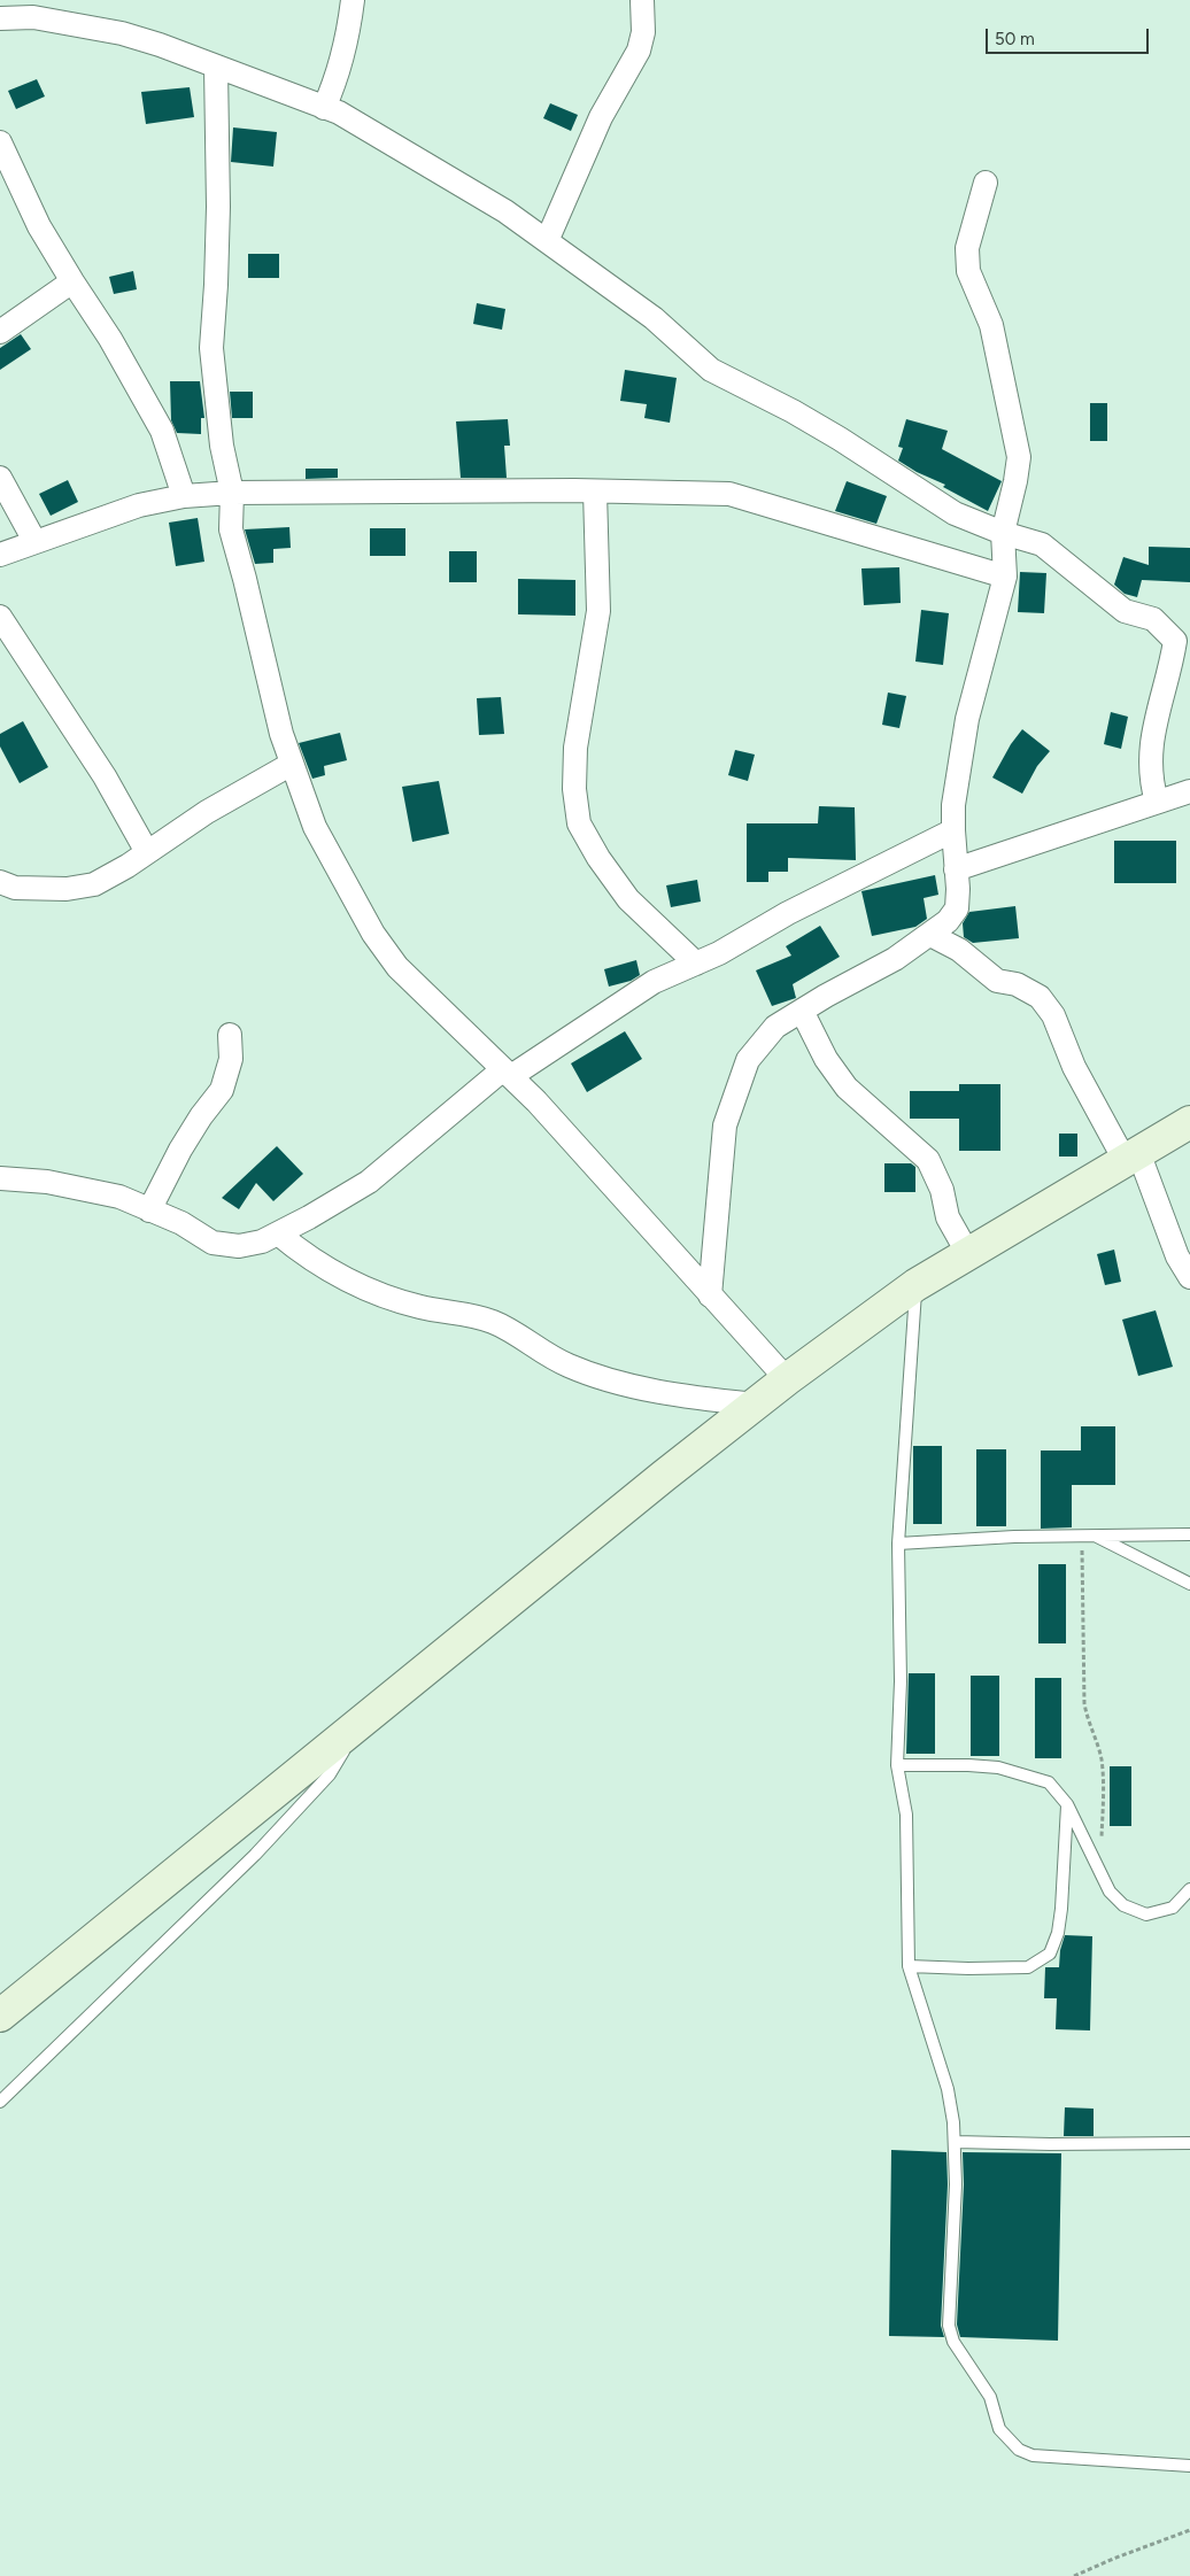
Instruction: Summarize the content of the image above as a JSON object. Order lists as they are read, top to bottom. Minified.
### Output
{"scale_bar":"50 m"}
